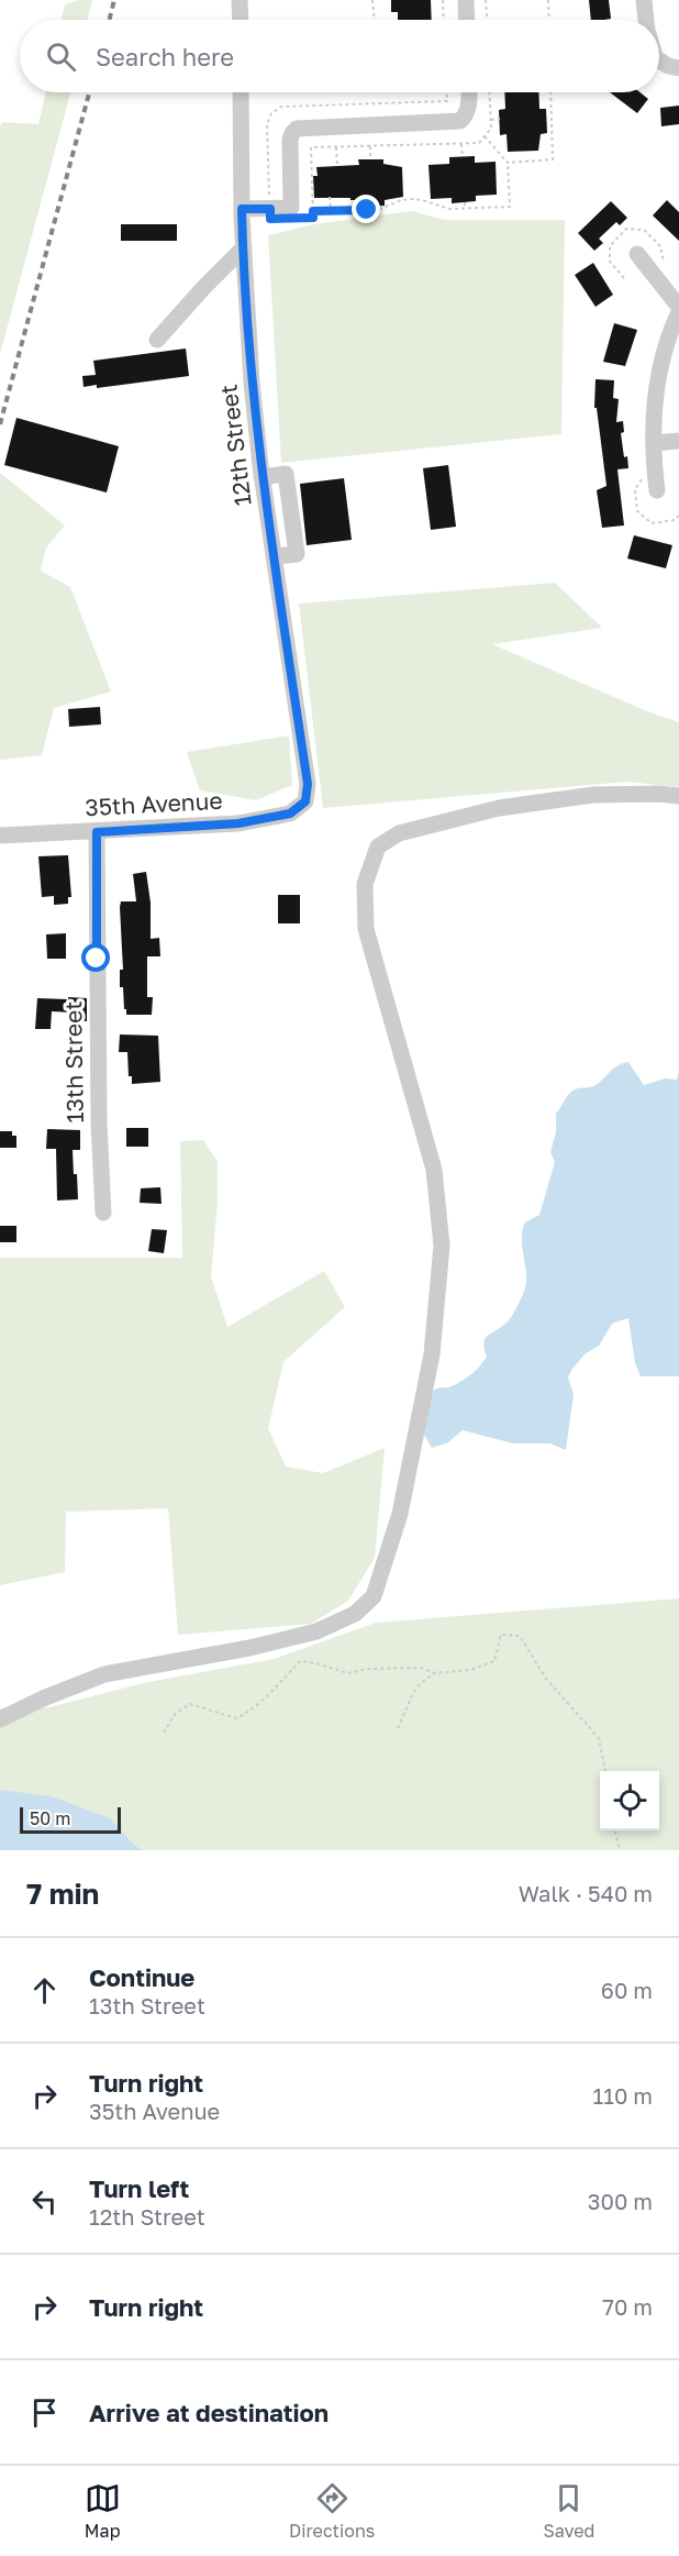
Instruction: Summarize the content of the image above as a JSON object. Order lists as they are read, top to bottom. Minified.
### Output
{"streets":{"street":["12th Street","35th Avenue","13th Street"]},"crossings":[["12th Street","35th Avenue"],["35th Avenue","13th Street"]],"scale_bar":"50 m","page":{"search":"Search here","scale":"50 m","heading":["7 min","Walk · 540 m"],"list":[["Continue","13th Street","60 m"],["Turn right","35th Avenue","110 m"],["Turn left","12th Street","300 m"],["Turn right","70 m"],"Arrive at destination"],"nav":["Map","Directions","Saved"]}}
